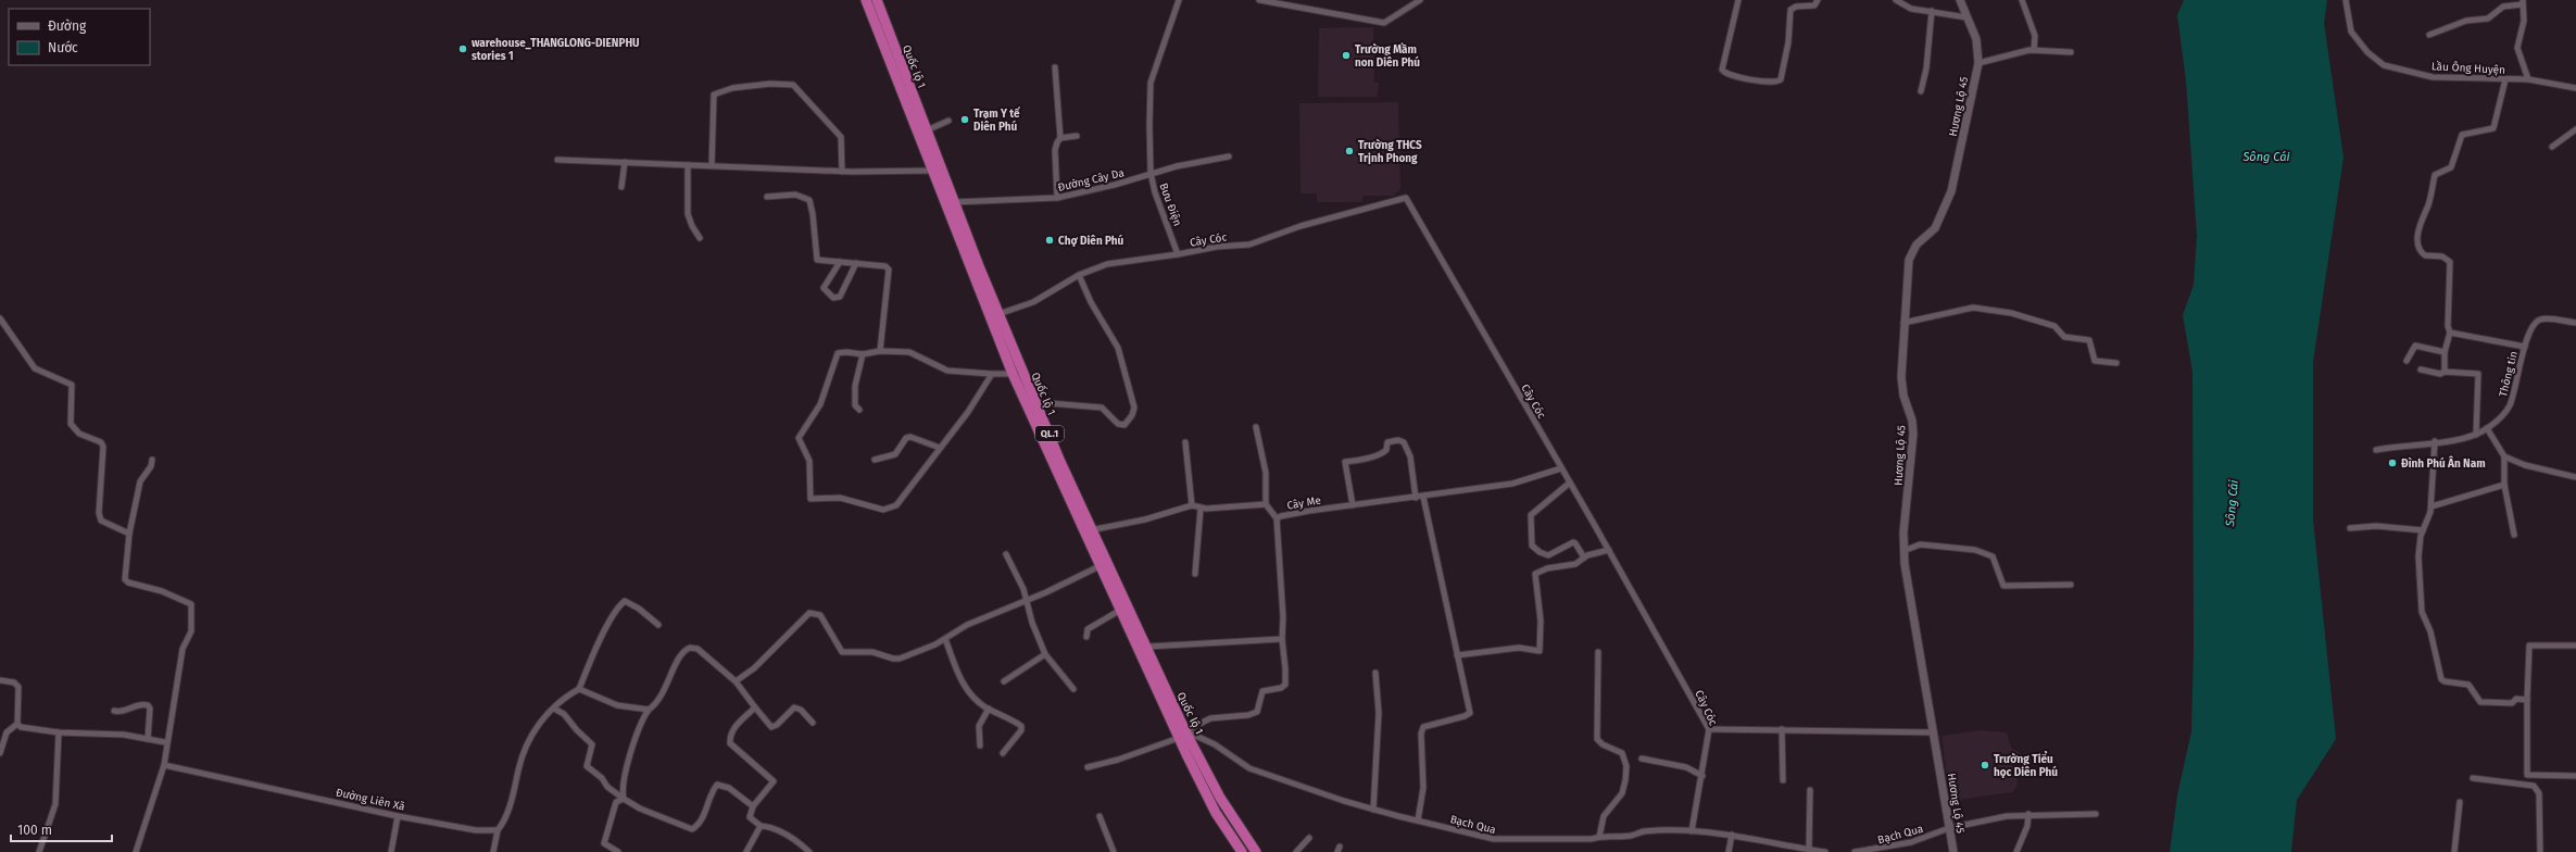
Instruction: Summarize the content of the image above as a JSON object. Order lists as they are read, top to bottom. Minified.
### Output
{"streets":{"highway":["Quốc lộ 1","QL.1"],"street":["Lầu Ông Huyện","Hương Lộ 45","Đường Cây Da","Bưu Điện","Cây Cóc","Thông tin","Cây Me","Đường Liên Xã","Bạch Qua"]},"crossings":[["Quốc lộ 1","Đường Cây Da"],["Quốc lộ 1","Cây Me"],["Quốc lộ 1","Bạch Qua"],["Hương Lộ 45","Bạch Qua"],["Đường Cây Da","Bưu Điện"],["Bưu Điện","Cây Cóc"],["Cây Cóc","Cây Me"],["Cây Cóc","Bạch Qua"],["Cây Me","Bạch Qua"]],"water":["Sông Cái"],"places":["warehouse_THANGLONG-DIENPHU stories 1","Trường Mầm non Diên Phú","Trạm Y tế Diên Phú","Trường THCS Trịnh Phong","Chợ Diên Phú","Đình Phú Ân Nam","Trường Tiểu học Diên Phú"],"legend":["Đường","Nước"],"scale_bar":"100 m"}
